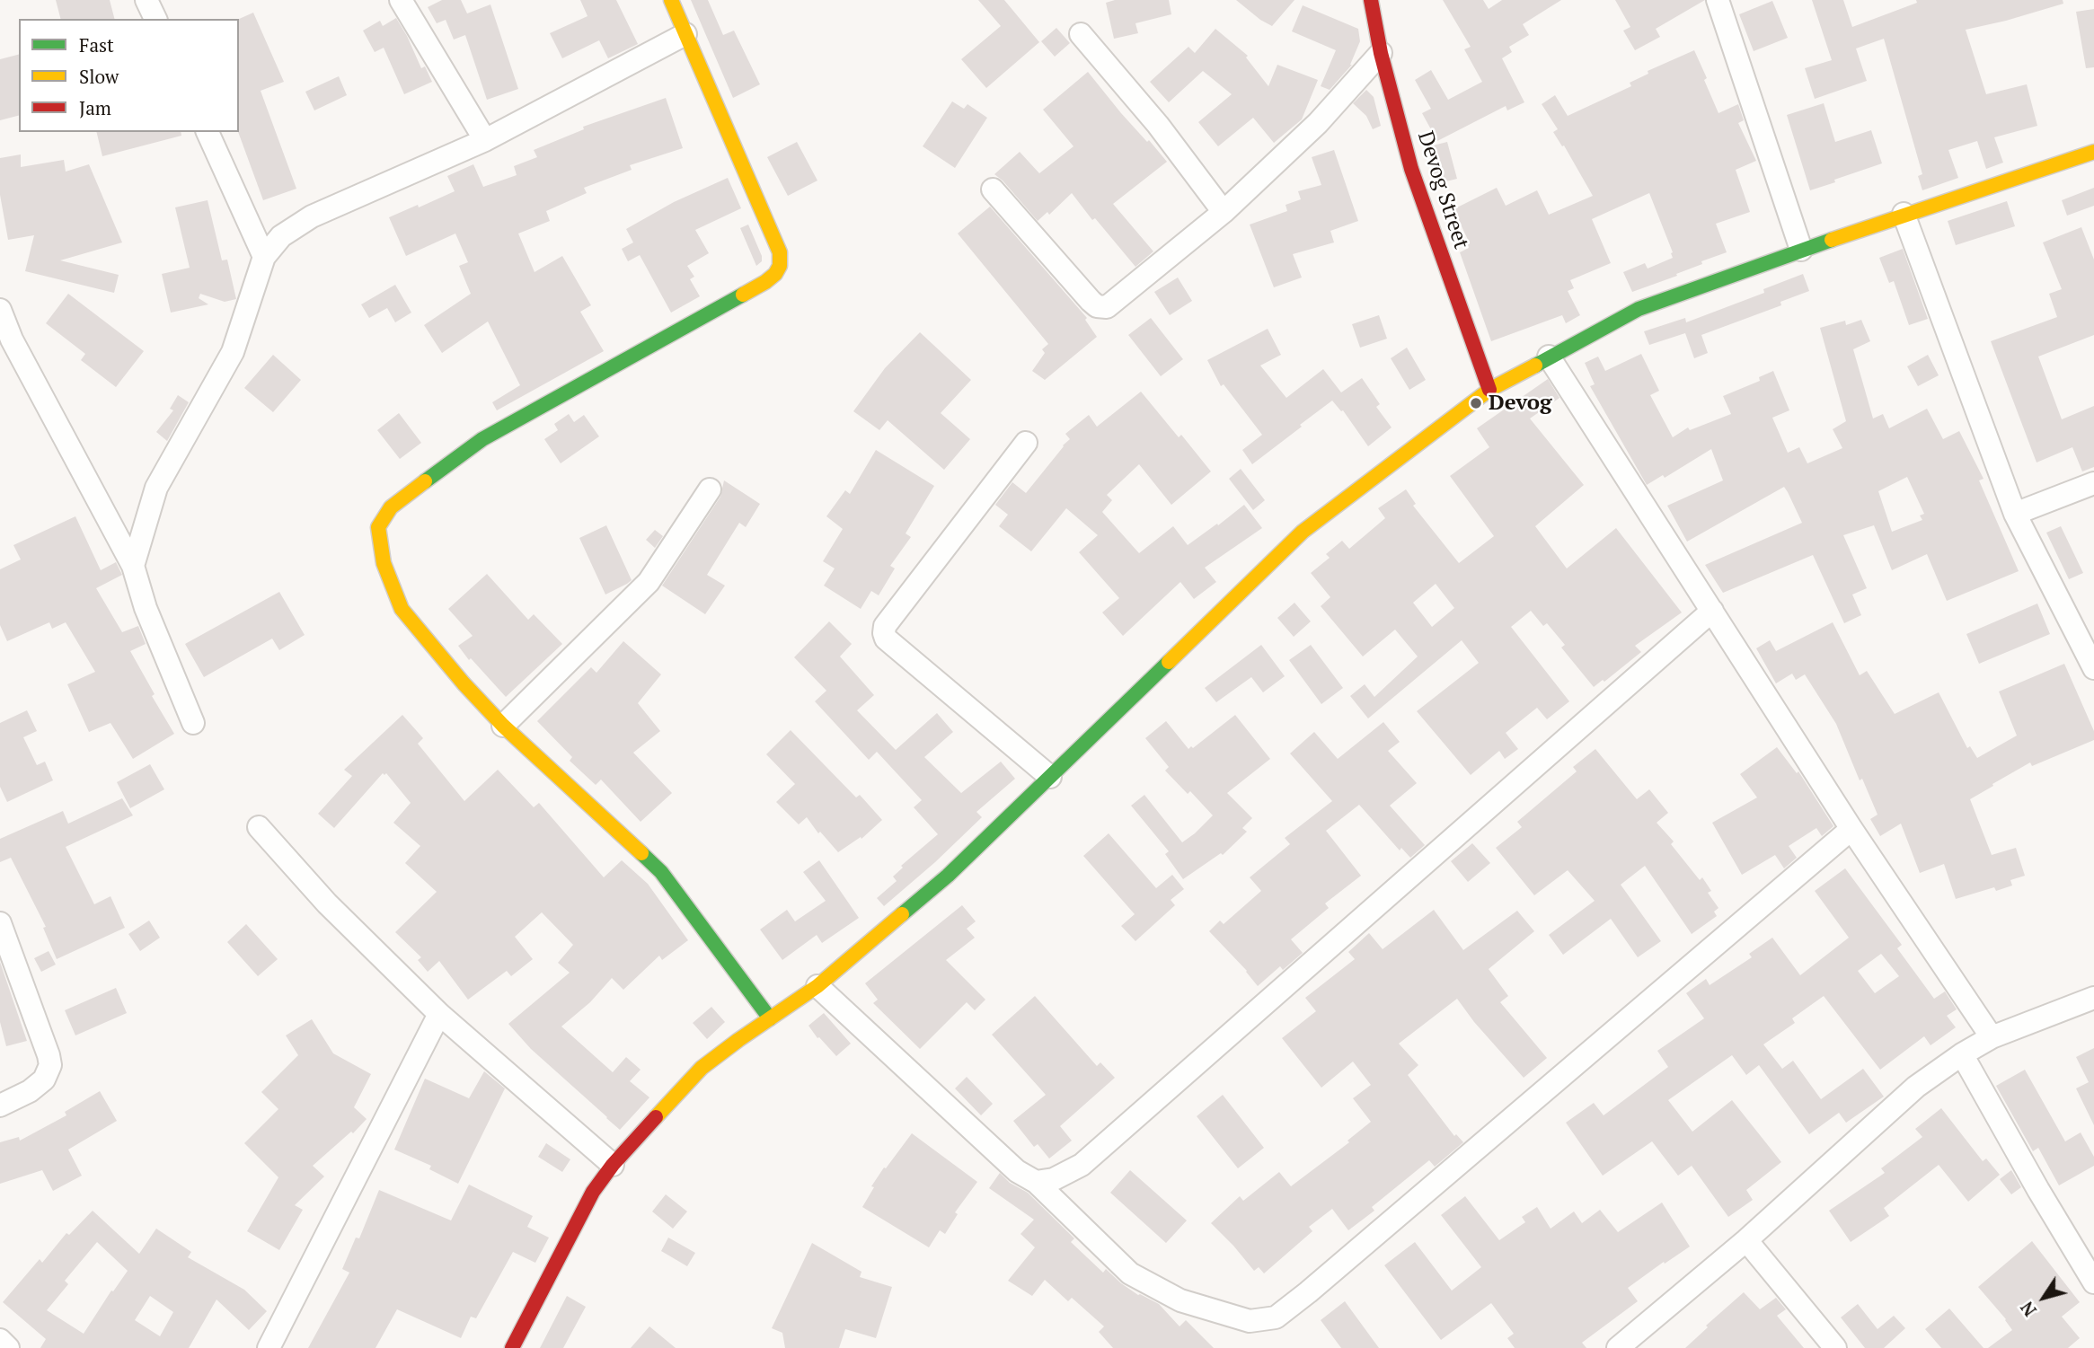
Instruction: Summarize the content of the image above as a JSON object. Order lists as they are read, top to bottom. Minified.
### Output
{"streets":{"street":["Devog Street"]},"places":["Devog"],"legend":["Fast","Slow","Jam"],"north":"bottom left"}
